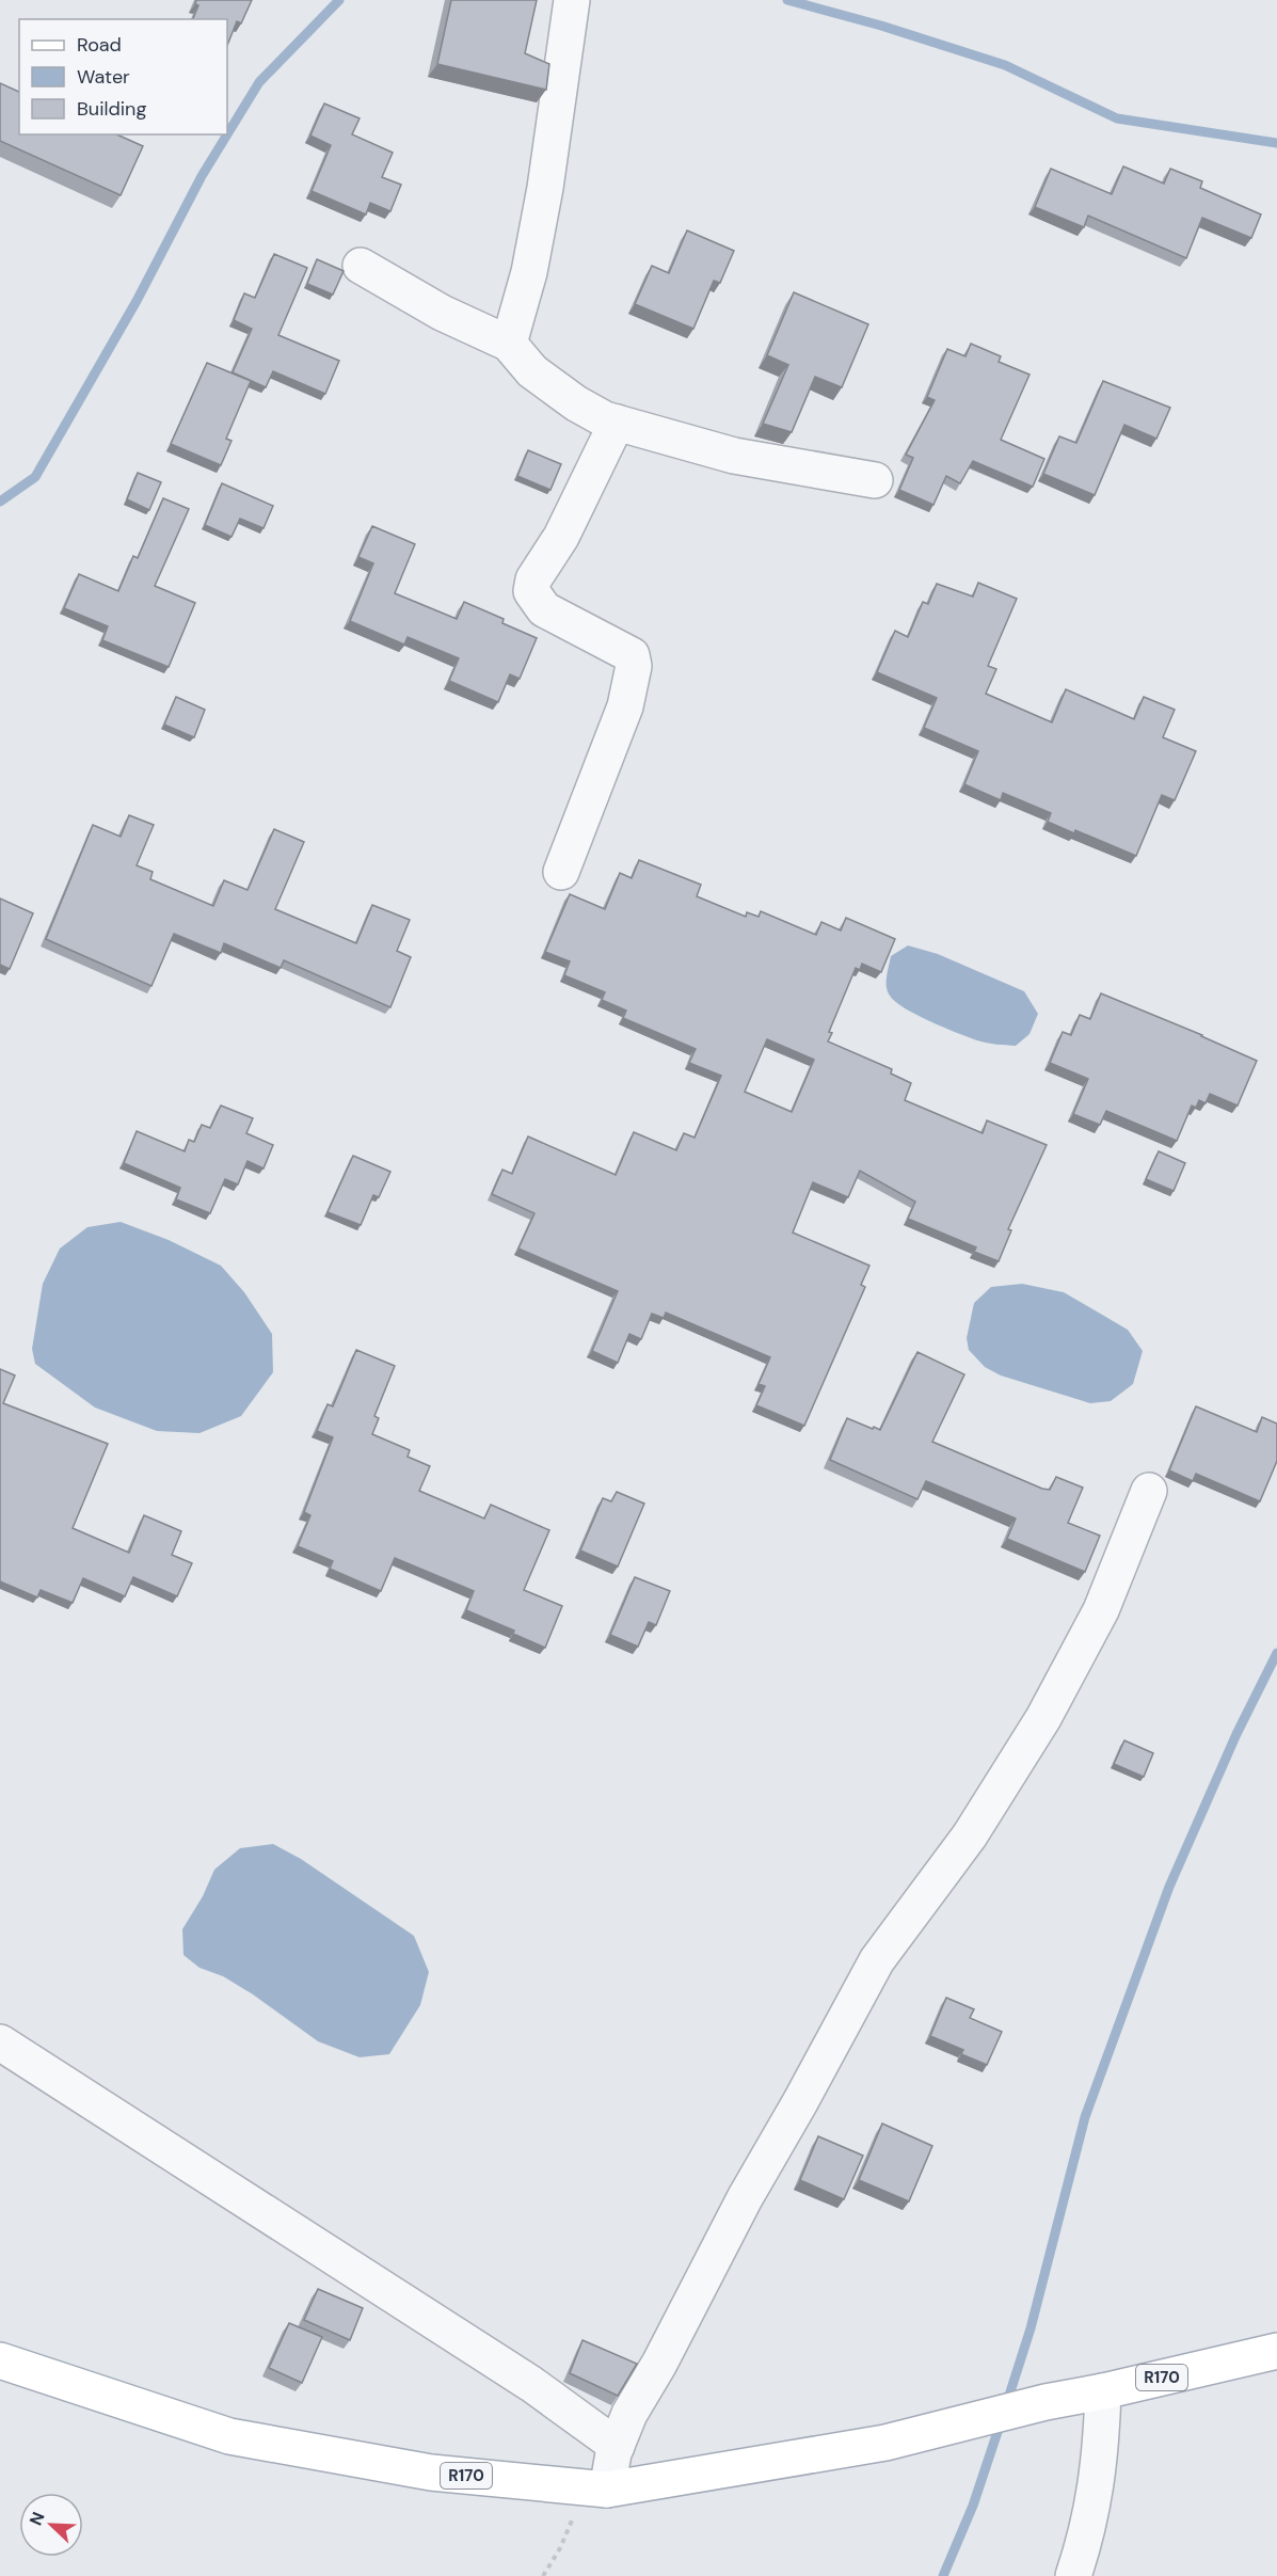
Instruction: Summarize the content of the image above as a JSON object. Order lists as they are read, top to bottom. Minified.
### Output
{"streets":{"main road":["R170"]},"legend":["Road","Water","Building"],"north":"top left"}
